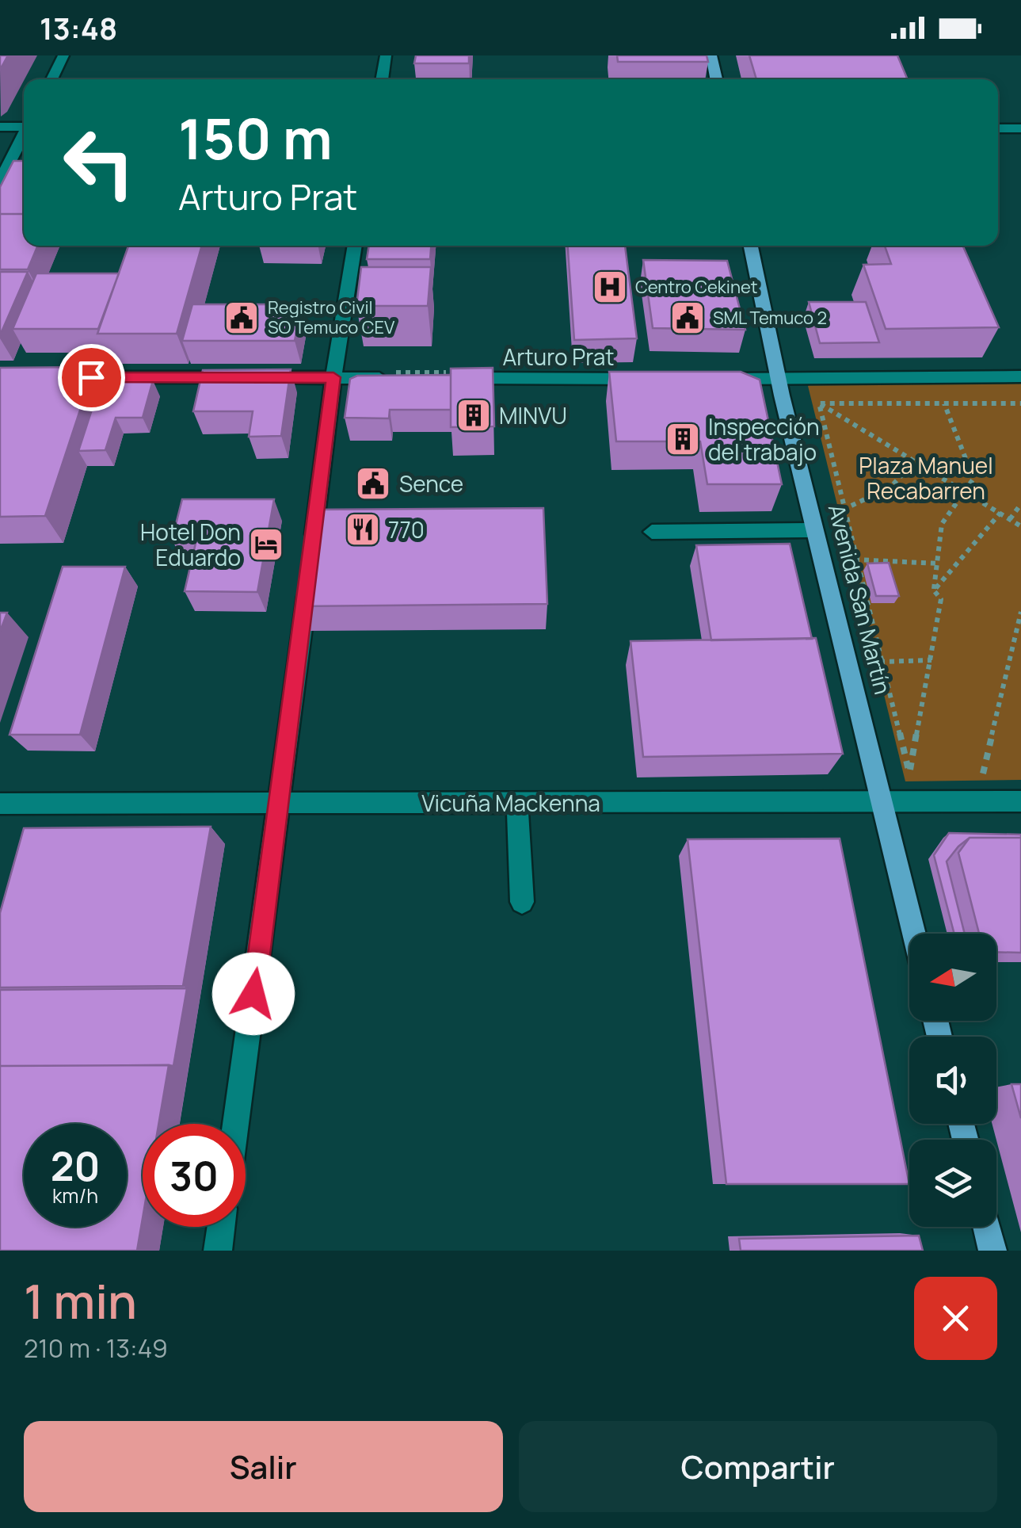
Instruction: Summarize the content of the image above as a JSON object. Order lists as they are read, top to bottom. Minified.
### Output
{"streets":{"main road":["Avenida San Martín"],"street":["Arturo Prat","Vicuña Mackenna"]},"crossings":[["Avenida San Martín","Vicuña Mackenna"]],"parks":["Plaza Manuel Recabarren"],"places":{"hospital":["Centro Cekinet"],"public building":["Registro Civil SO Temuco CEV","SML Temuco 2","Sence"],"building":["MINVU","Inspección del trabajo"],"restaurant":["770"],"hotel":["Hotel Don Eduardo"]},"north":"left","page":{"status":"13:48","turn":["150 m","Arturo Prat"],"speed":"20 km/h","limit":"30","heading":["1 min","210 m · 13:49"],"buttons":["Salir","Compartir"]}}
